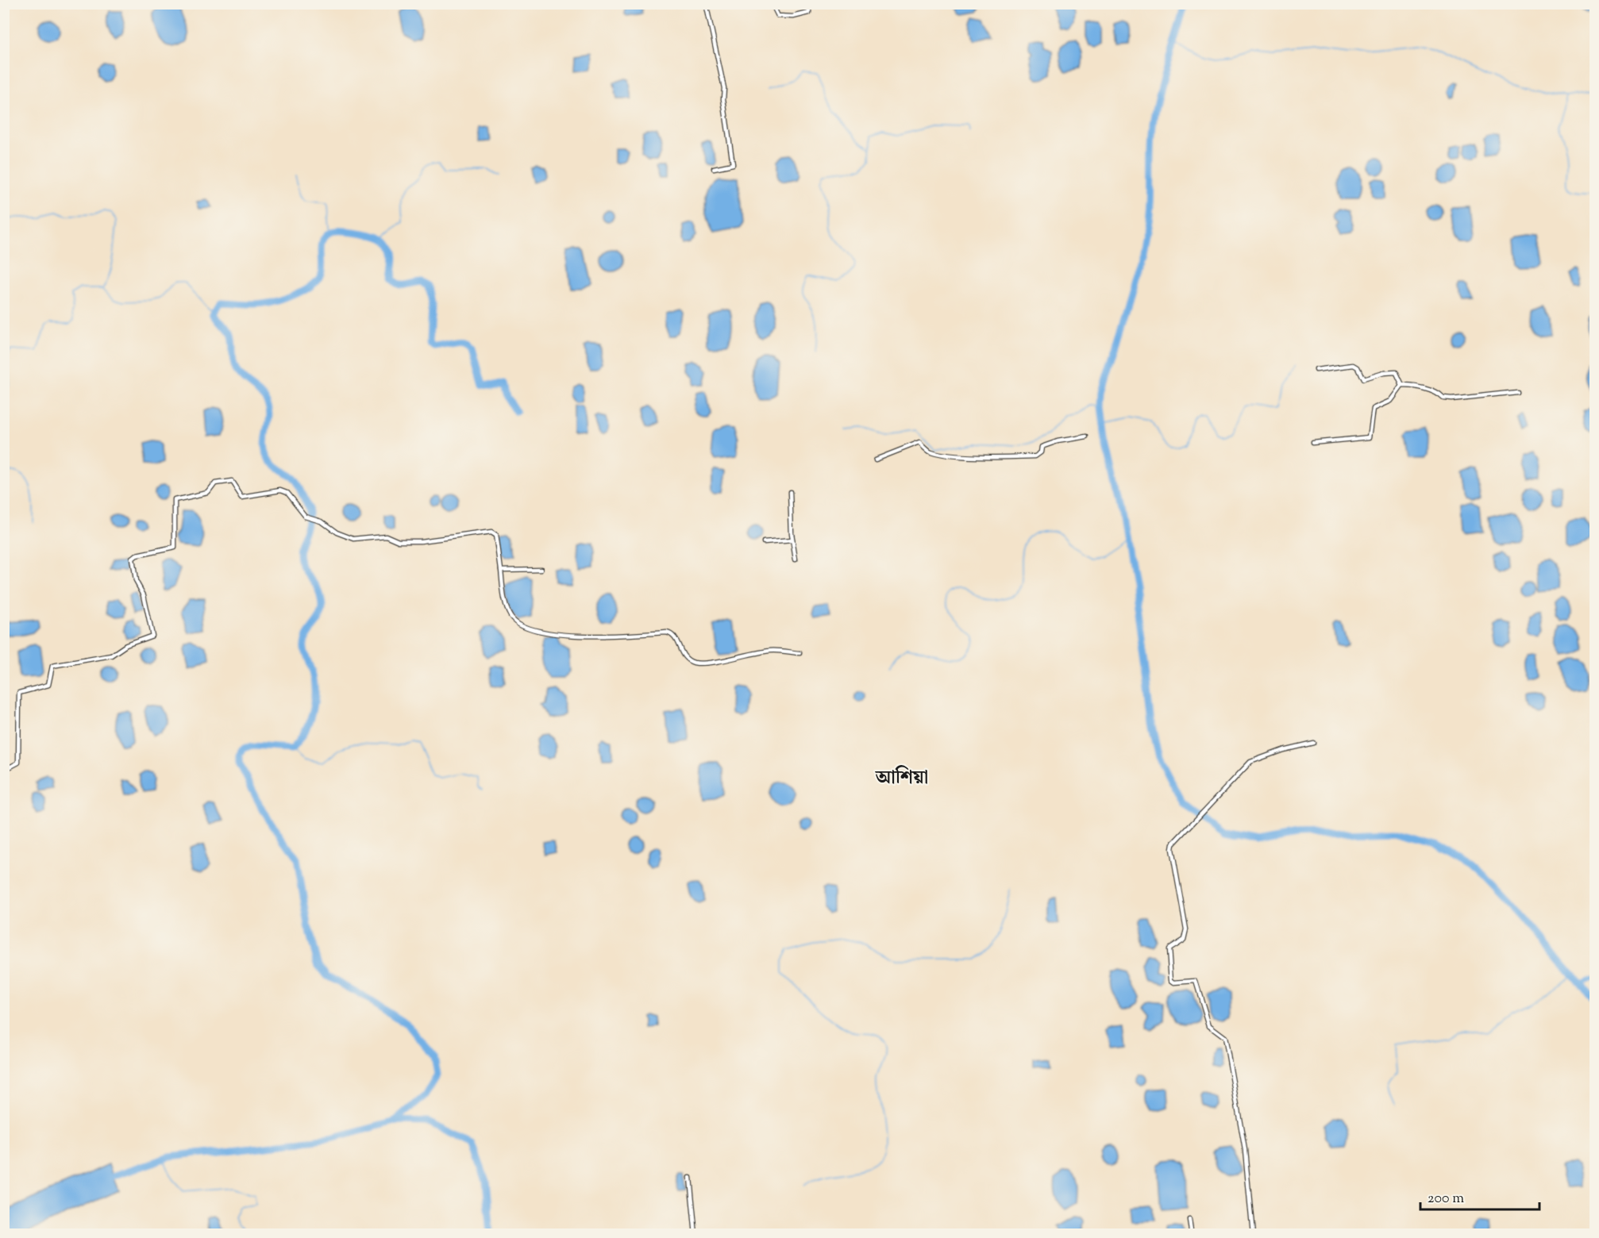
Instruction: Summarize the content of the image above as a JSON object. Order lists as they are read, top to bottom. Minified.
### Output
{"districts":["আশিয়া"],"scale_bar":"200 m"}
